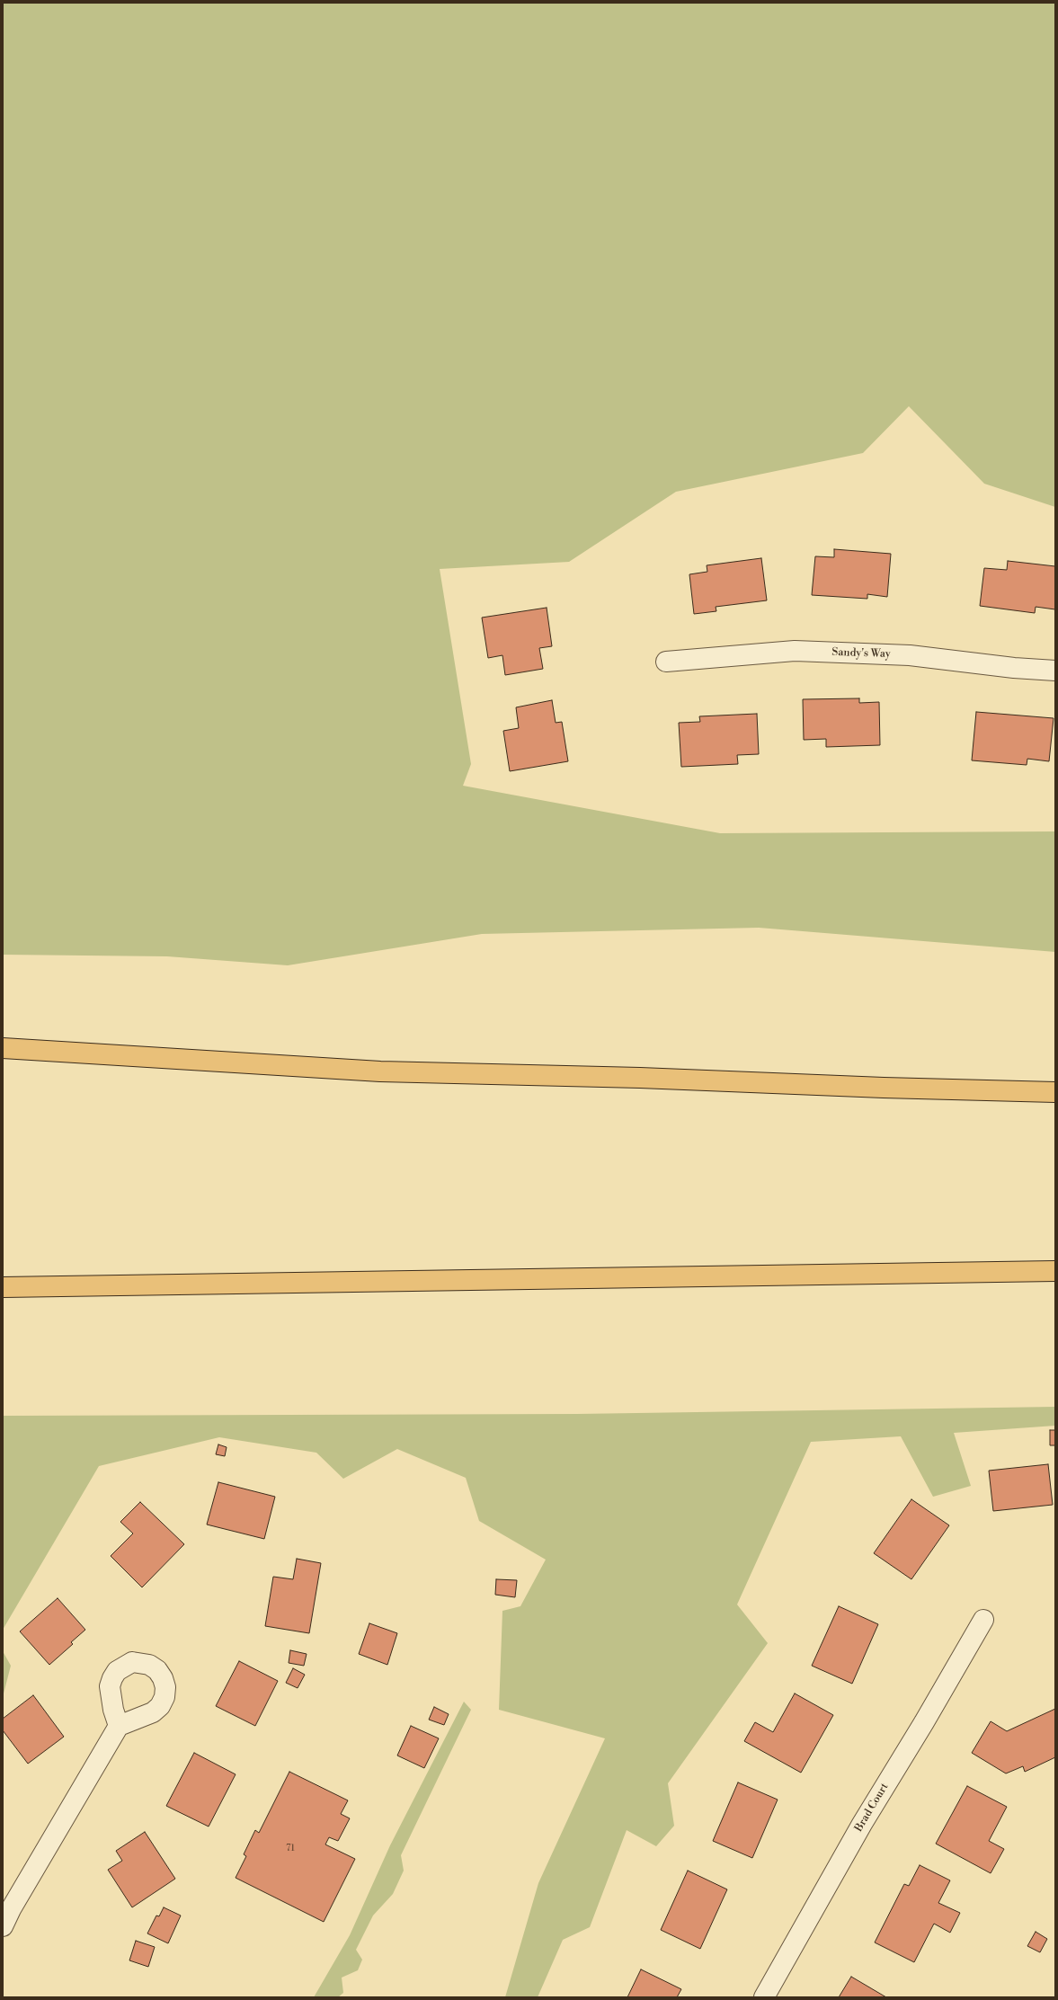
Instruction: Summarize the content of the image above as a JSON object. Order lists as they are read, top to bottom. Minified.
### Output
{"streets":{"street":["Sandy's Way","Brad Court"]},"house_numbers":["71"]}
